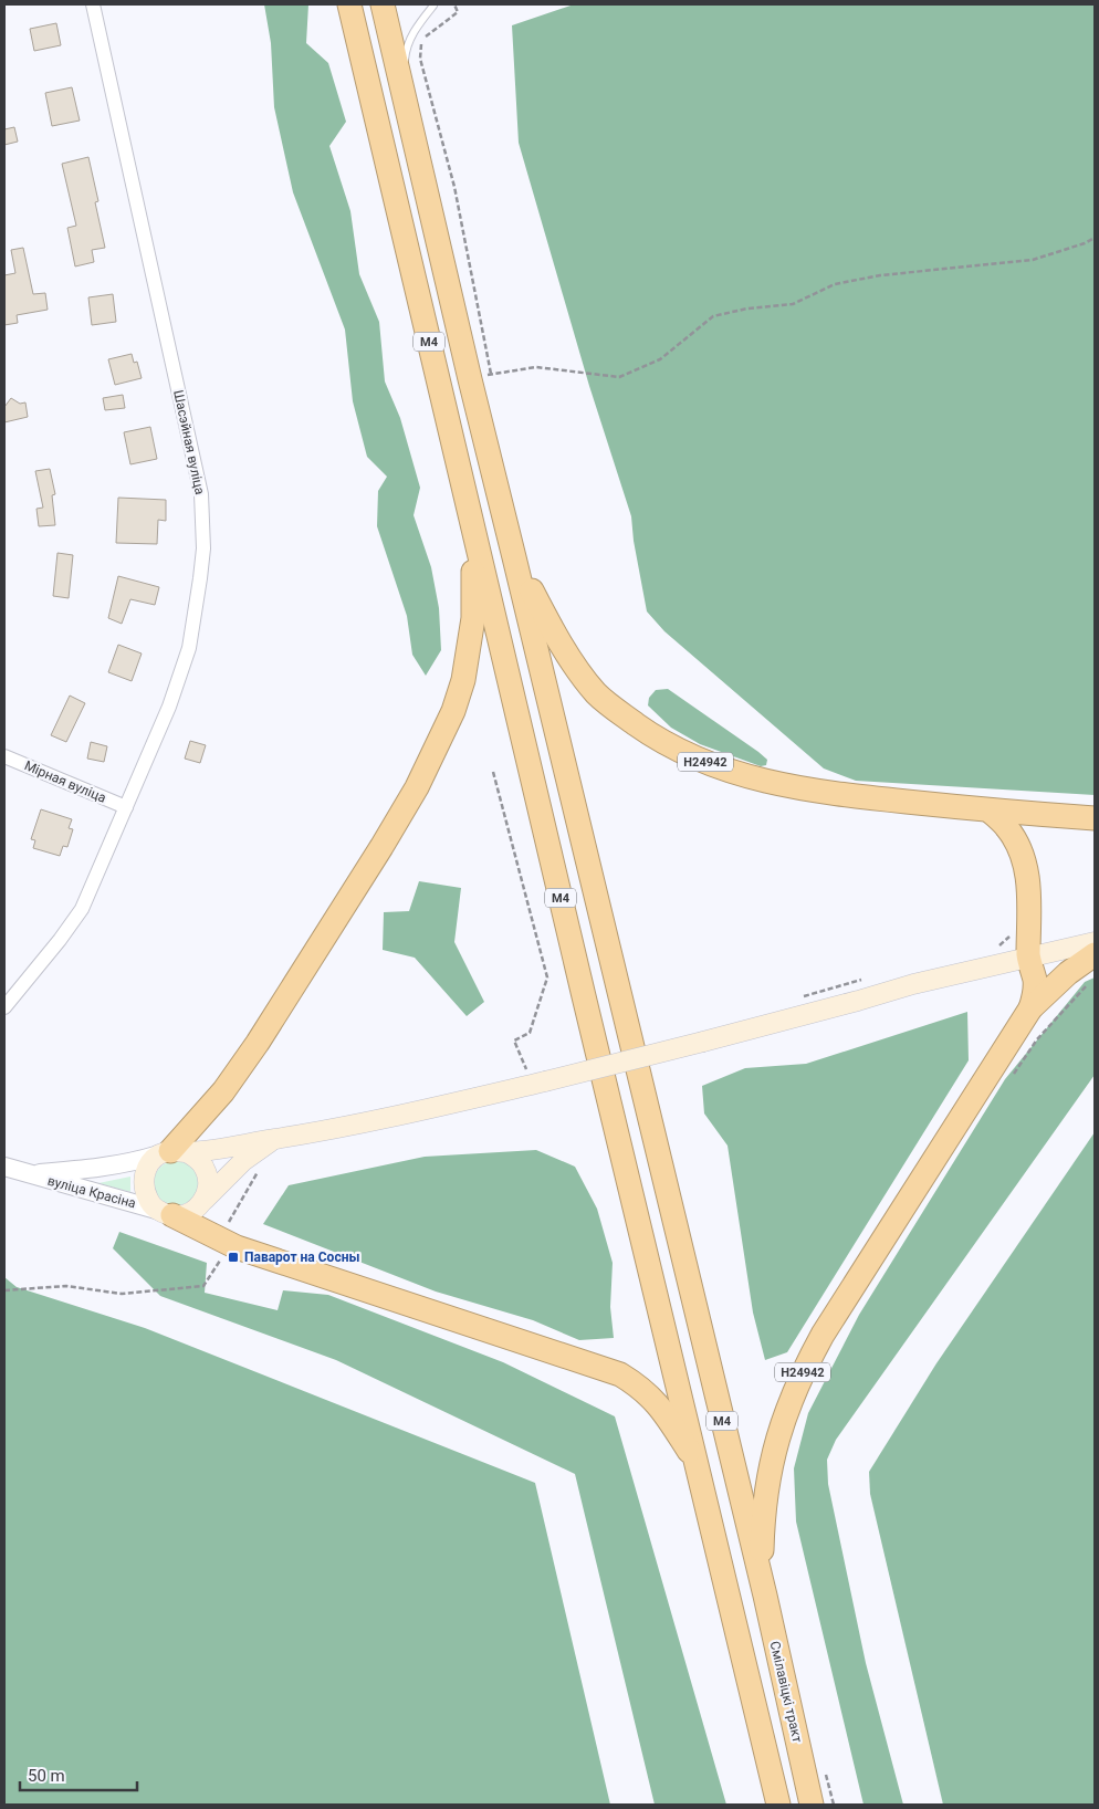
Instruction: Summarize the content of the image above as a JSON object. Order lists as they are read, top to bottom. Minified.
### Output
{"streets":{"highway":["М4","Н24942","Смілавіцкі тракт"],"street":["Шасэйная вуліца","Мірная вуліца","вуліца Красіна"]},"crossings":[["М4","Н24942"],["М4","Смілавіцкі тракт"],["Шасэйная вуліца","Мірная вуліца"],["Н24942","Смілавіцкі тракт"]],"places":{"transit":["Паварот на Сосны"]},"scale_bar":"50 m"}
